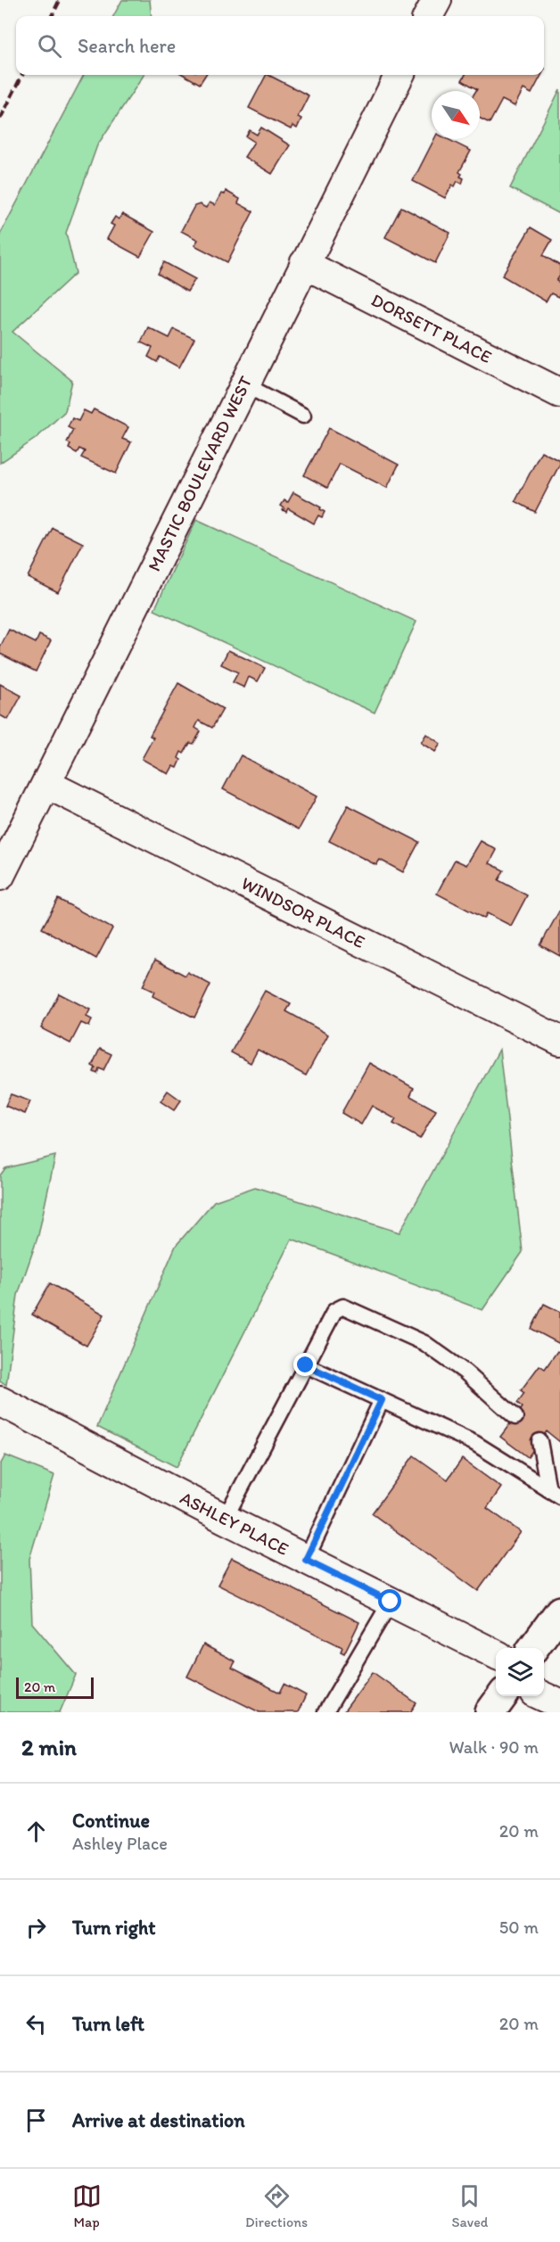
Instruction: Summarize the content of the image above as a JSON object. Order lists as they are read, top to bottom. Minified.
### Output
{"streets":{"street":["DORSETT PLACE","MASTIC BOULEVARD WEST","WINDSOR PLACE","ASHLEY PLACE"]},"crossings":[["DORSETT PLACE","MASTIC BOULEVARD WEST"],["MASTIC BOULEVARD WEST","WINDSOR PLACE"]],"scale_bar":"20 m","north":"bottom right","page":{"search":"Search here","scale":"20 m","heading":["2 min","Walk · 90 m"],"list":[["Continue","Ashley Place","20 m"],["Turn right","50 m"],["Turn left","20 m"],"Arrive at destination"],"nav":["Map","Directions","Saved"]}}
